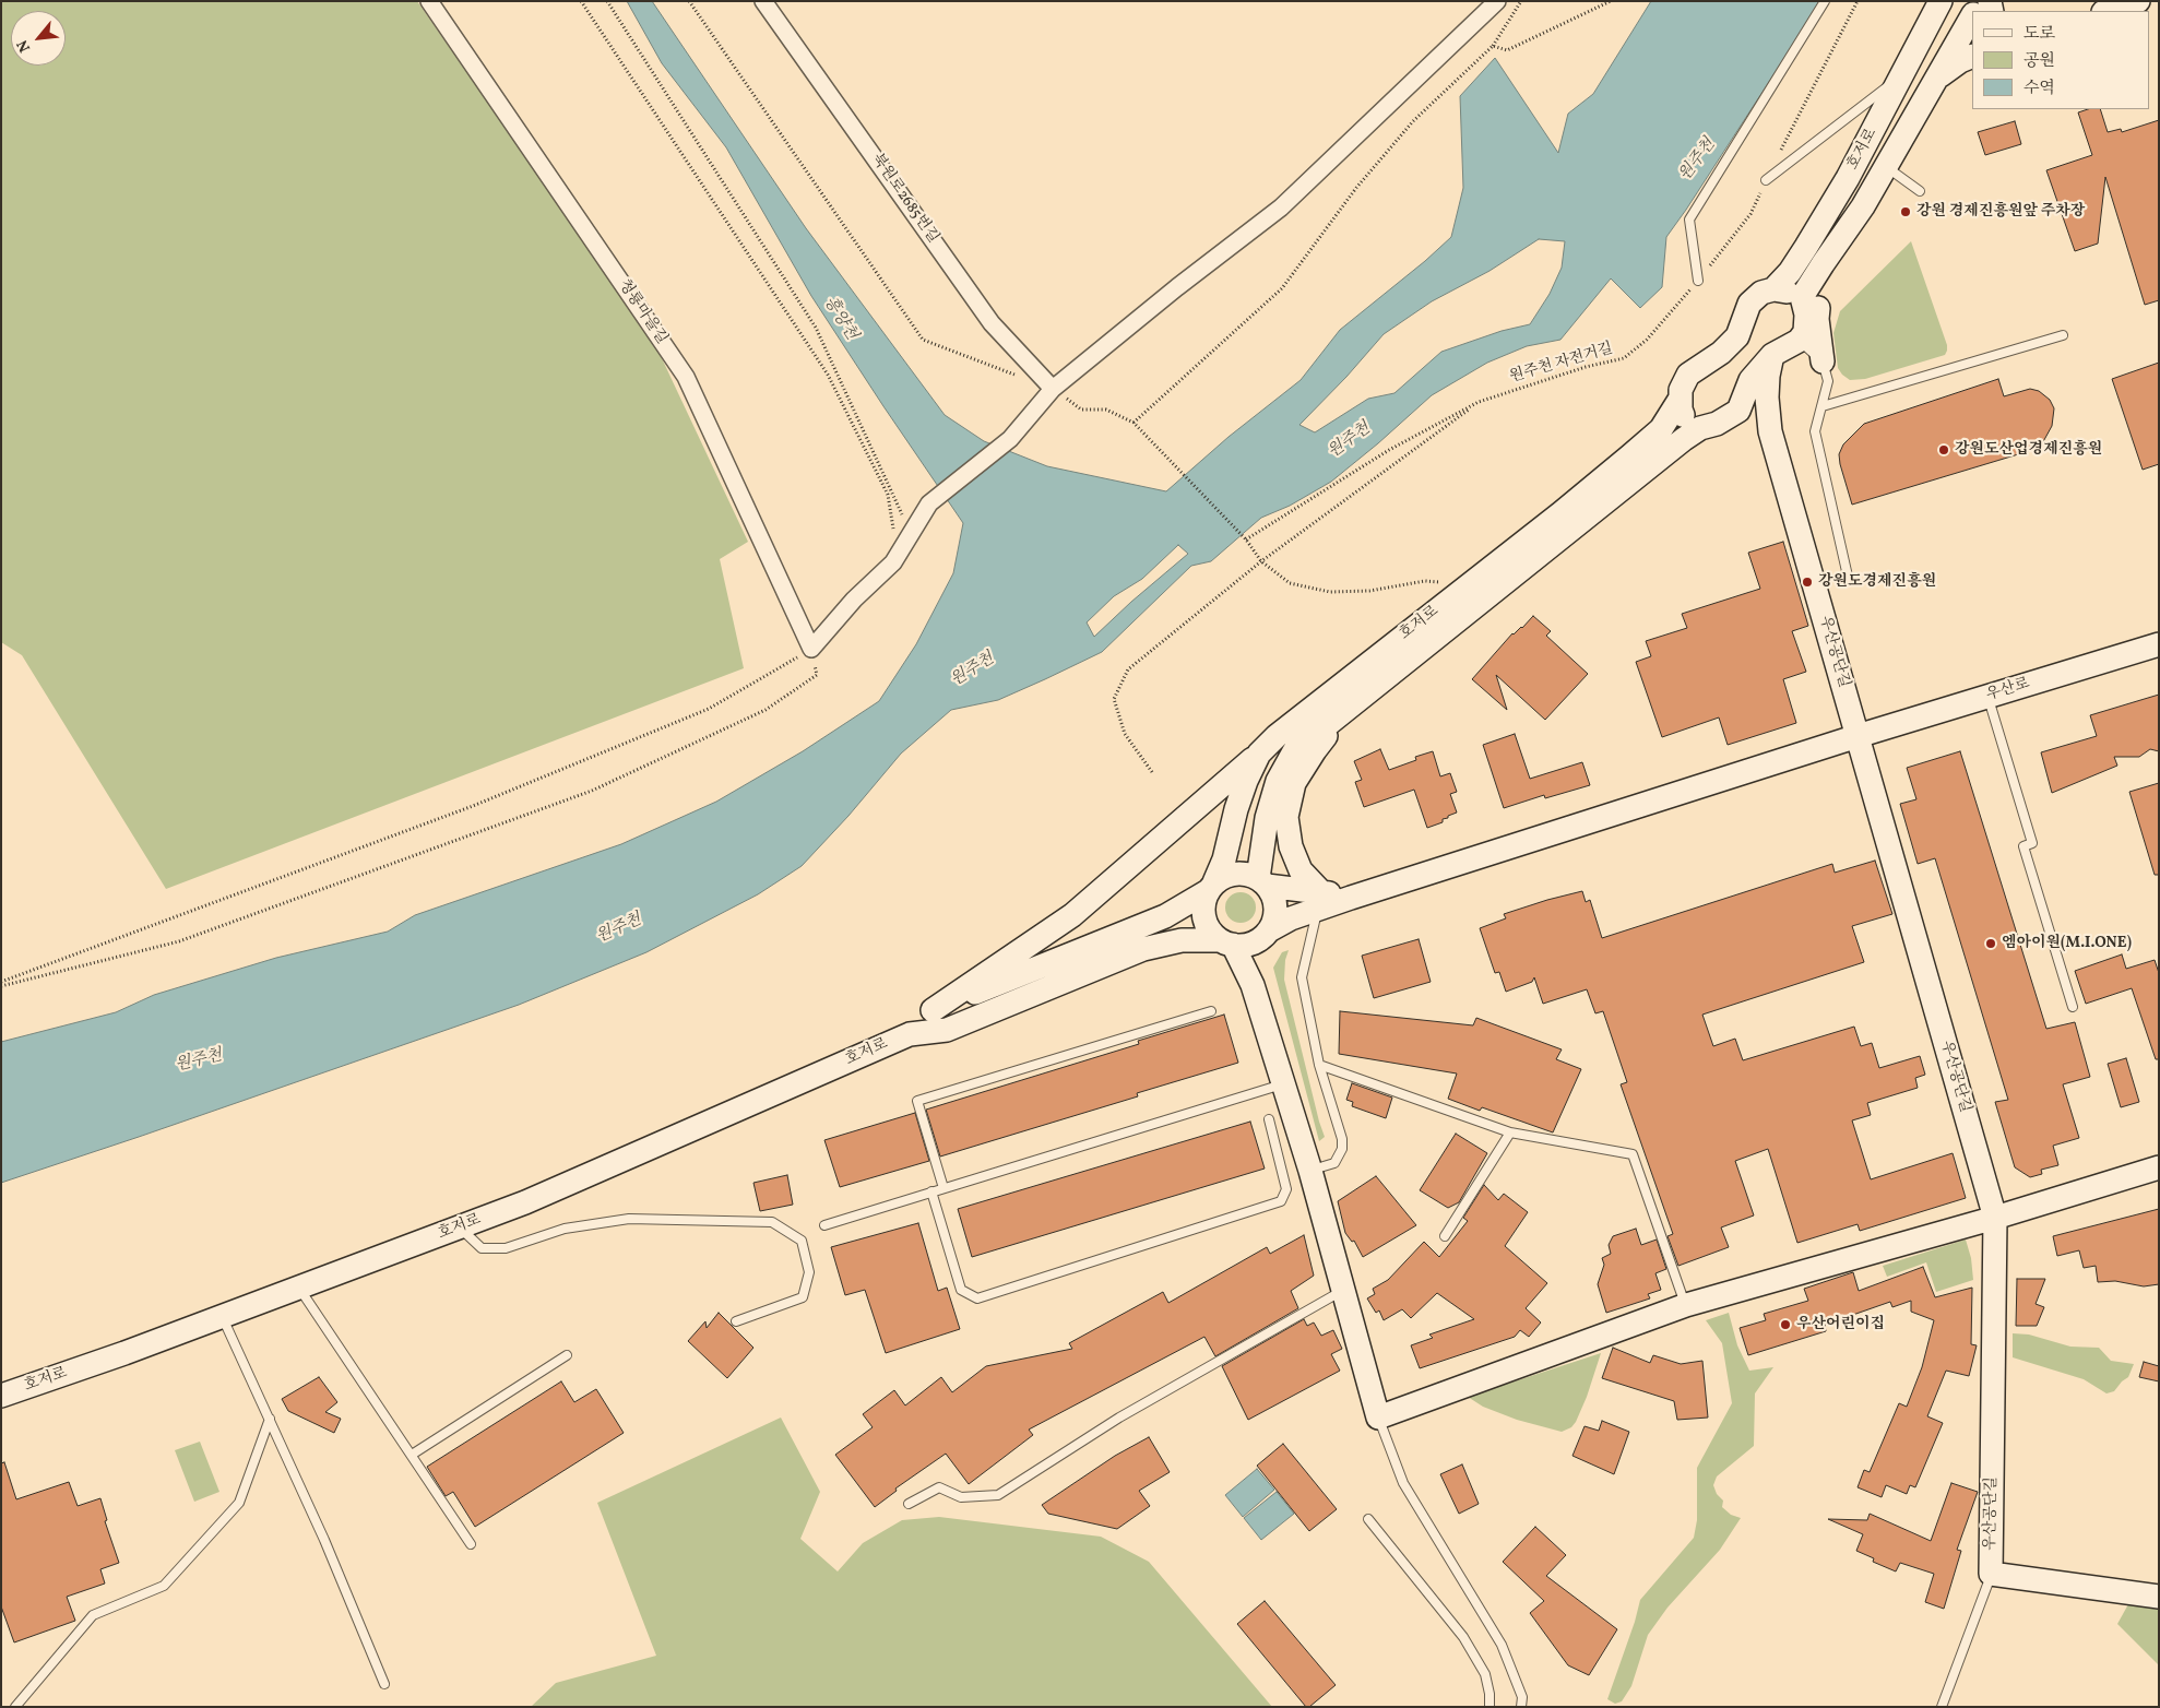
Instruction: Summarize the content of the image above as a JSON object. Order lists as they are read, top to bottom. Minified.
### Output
{"streets":{"street":["호저로","북원로2685번길","청룡마을길","우산공단길","우산로"],"path":["원주천 자전거길"]},"crossings":[["호저로","우산로"],["우산공단길","우산로"]],"water":["원주천","흥양천"],"places":["강원 경제진흥원앞 주차장","강원도산업경제진흥원","강원도경제진흥원","엠아이원(M.I.ONE)","우산어린이집"],"legend":["도로","공원","수역"],"north":"bottom left"}
